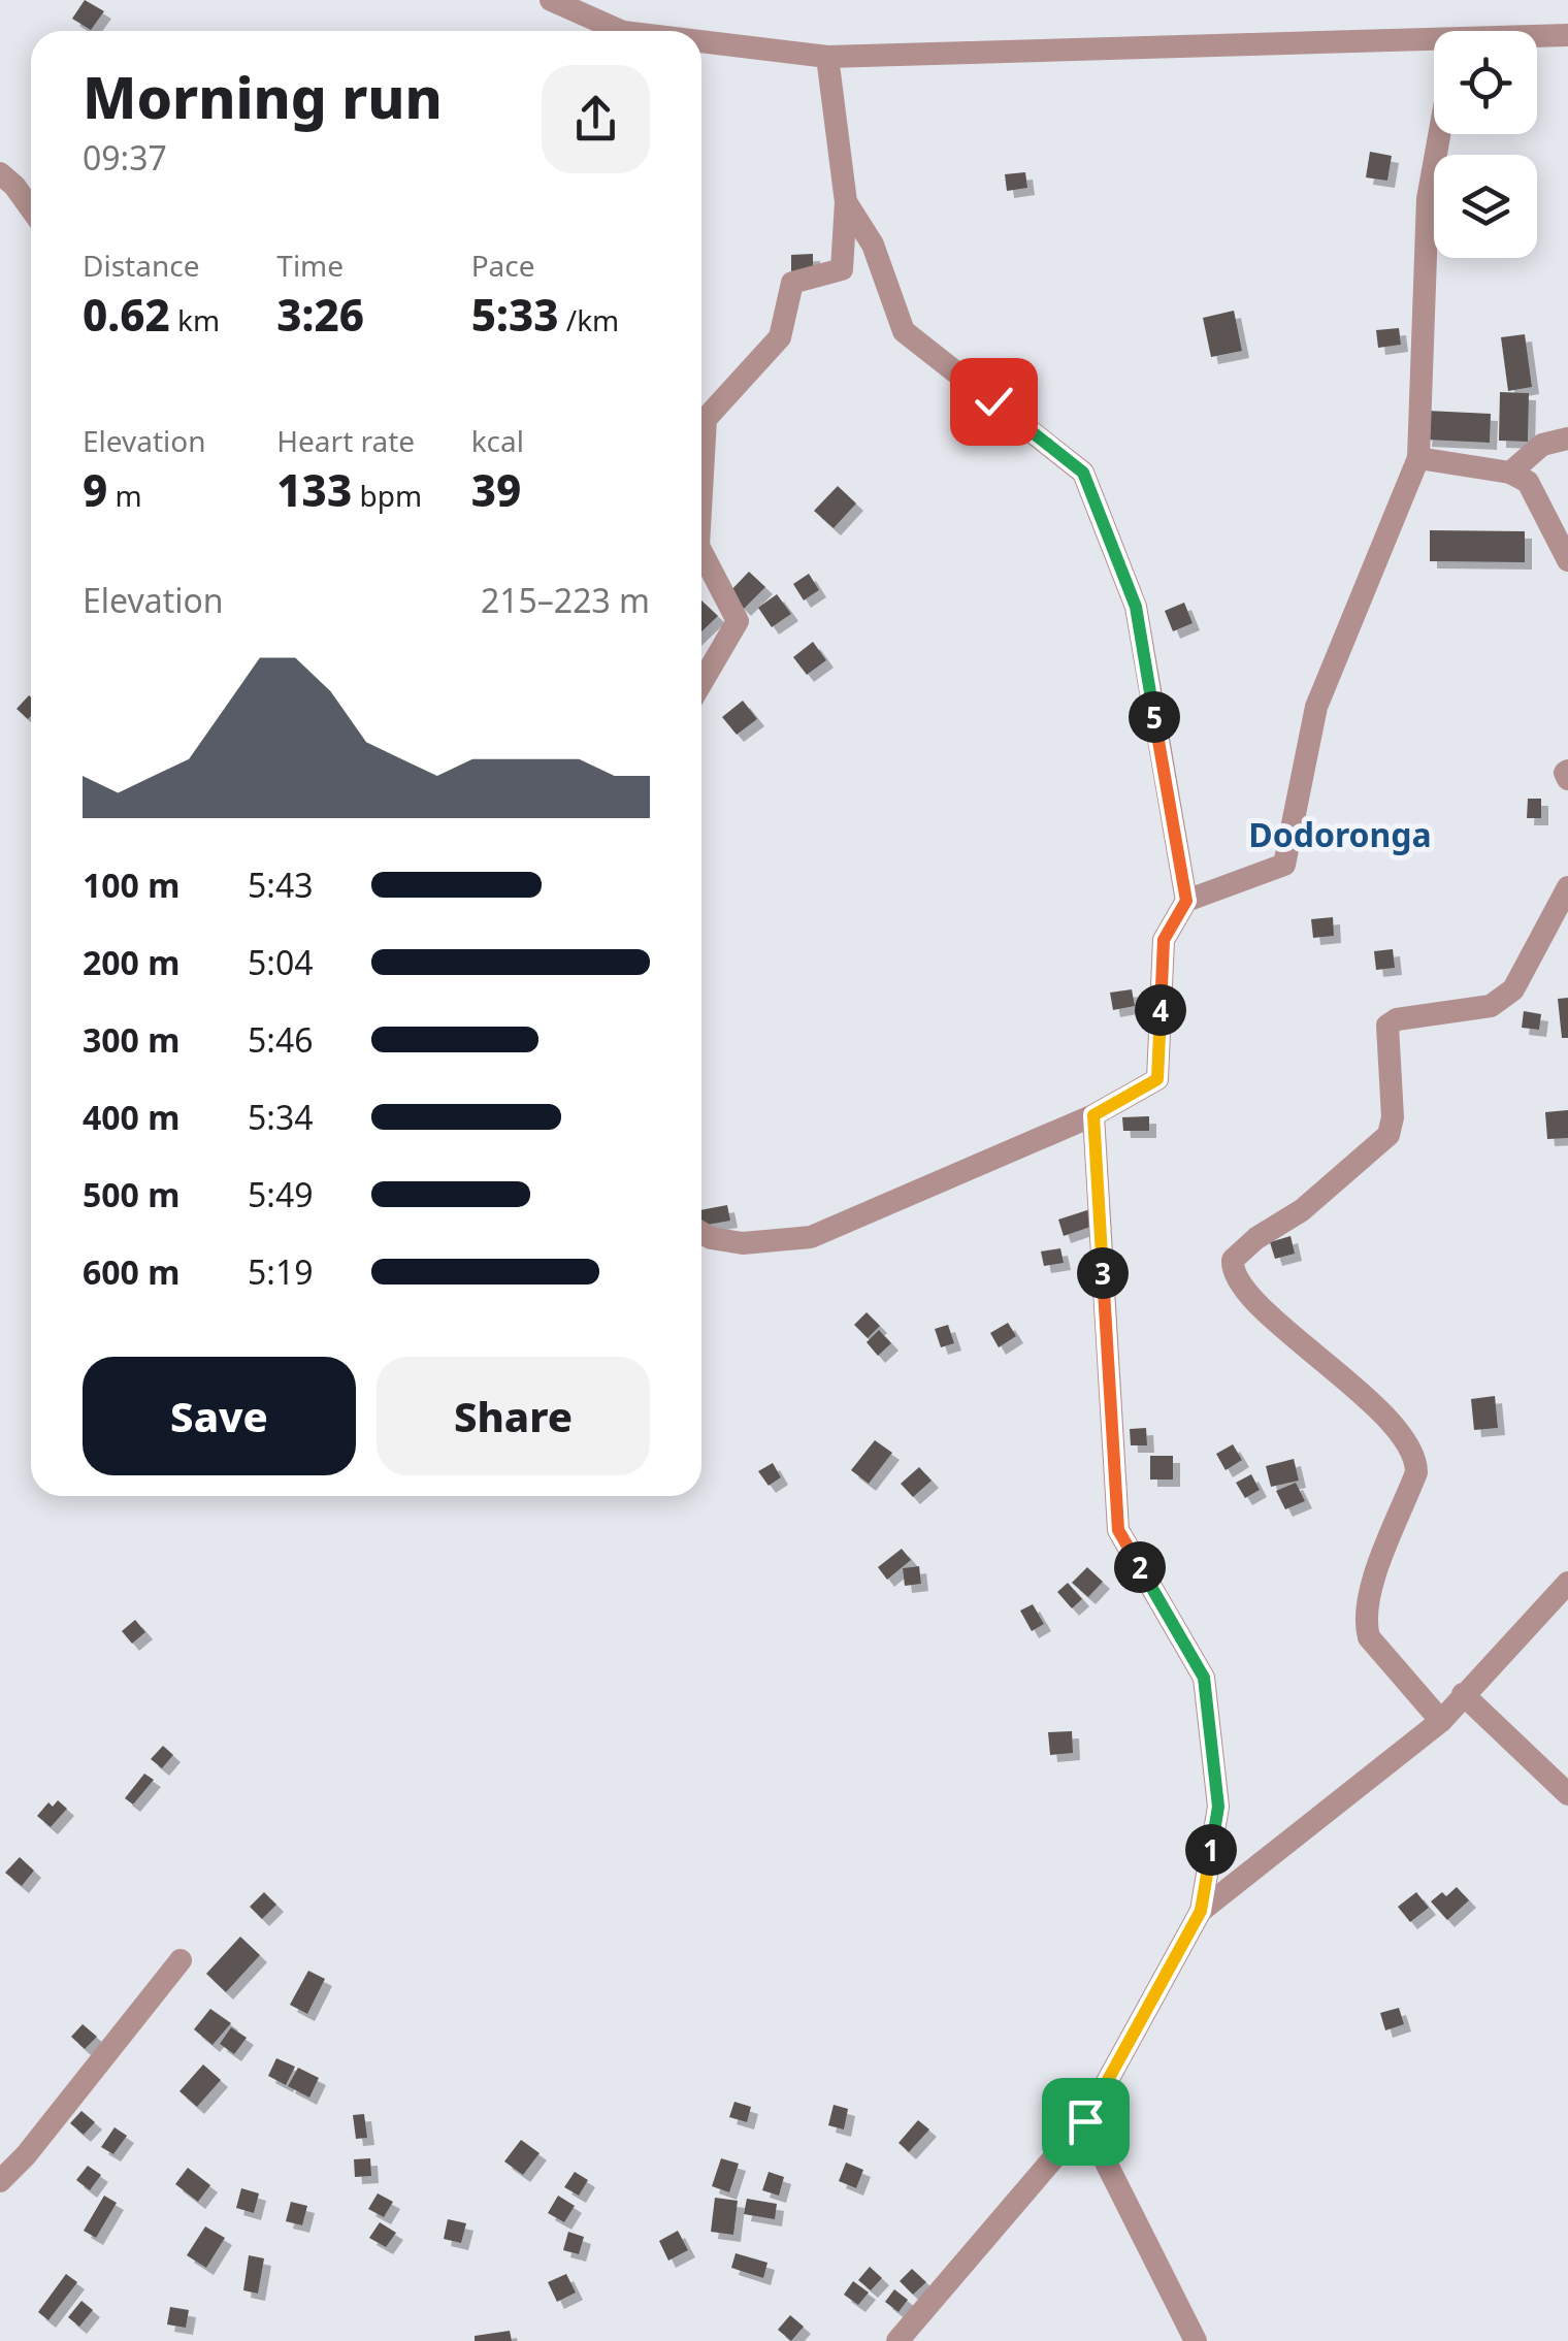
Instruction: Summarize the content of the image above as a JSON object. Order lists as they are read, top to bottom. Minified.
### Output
{"districts":["Dodoronga"],"page":{"heading":["Morning run","09:37"],"stats":[["Distance","0.62 km"],["Time","3:26"],["Pace","5:33 /km"],["Elevation","9 m"],["Heart rate","133 bpm"],["kcal","39"]],"chart":["Elevation","215–223 m"],"pins":["5","4","3","2","1"],"list":[{"name":"100 m","note":"5:43"},{"name":"200 m","note":"5:04"},{"name":"300 m","note":"5:46"},{"name":"400 m","note":"5:34"},{"name":"500 m","note":"5:49"},{"name":"600 m","note":"5:19"}],"buttons":["Save","Share"]}}
